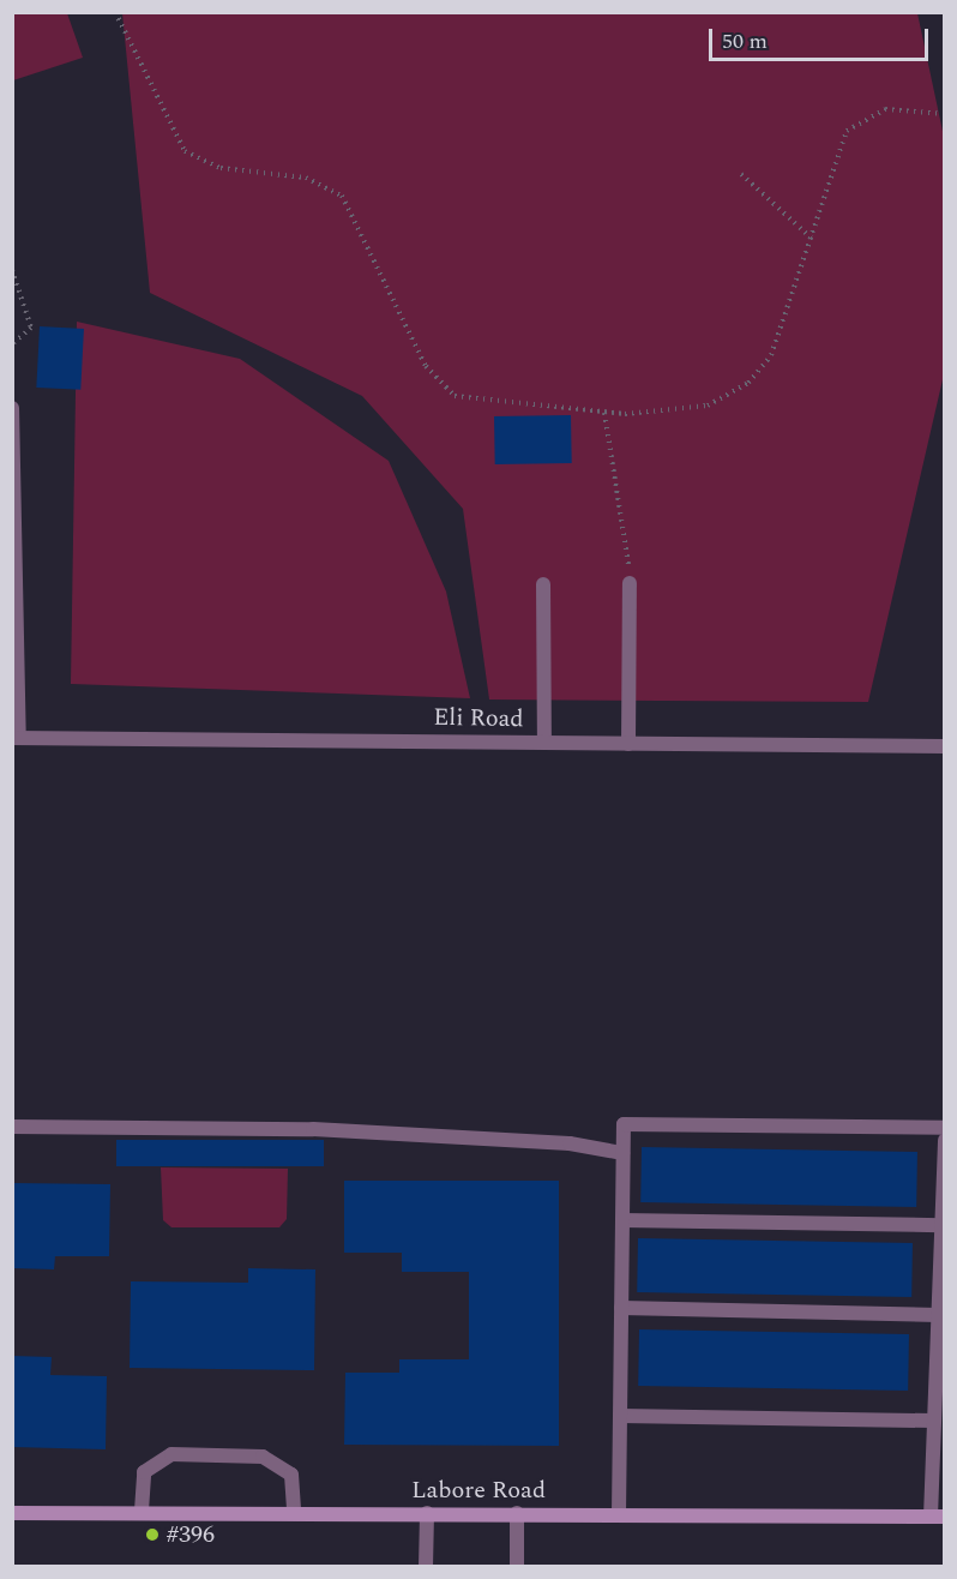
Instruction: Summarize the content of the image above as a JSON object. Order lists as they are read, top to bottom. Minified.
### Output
{"streets":{"street":["Eli Road","Labore Road"]},"places":["#396"],"scale_bar":"50 m"}
